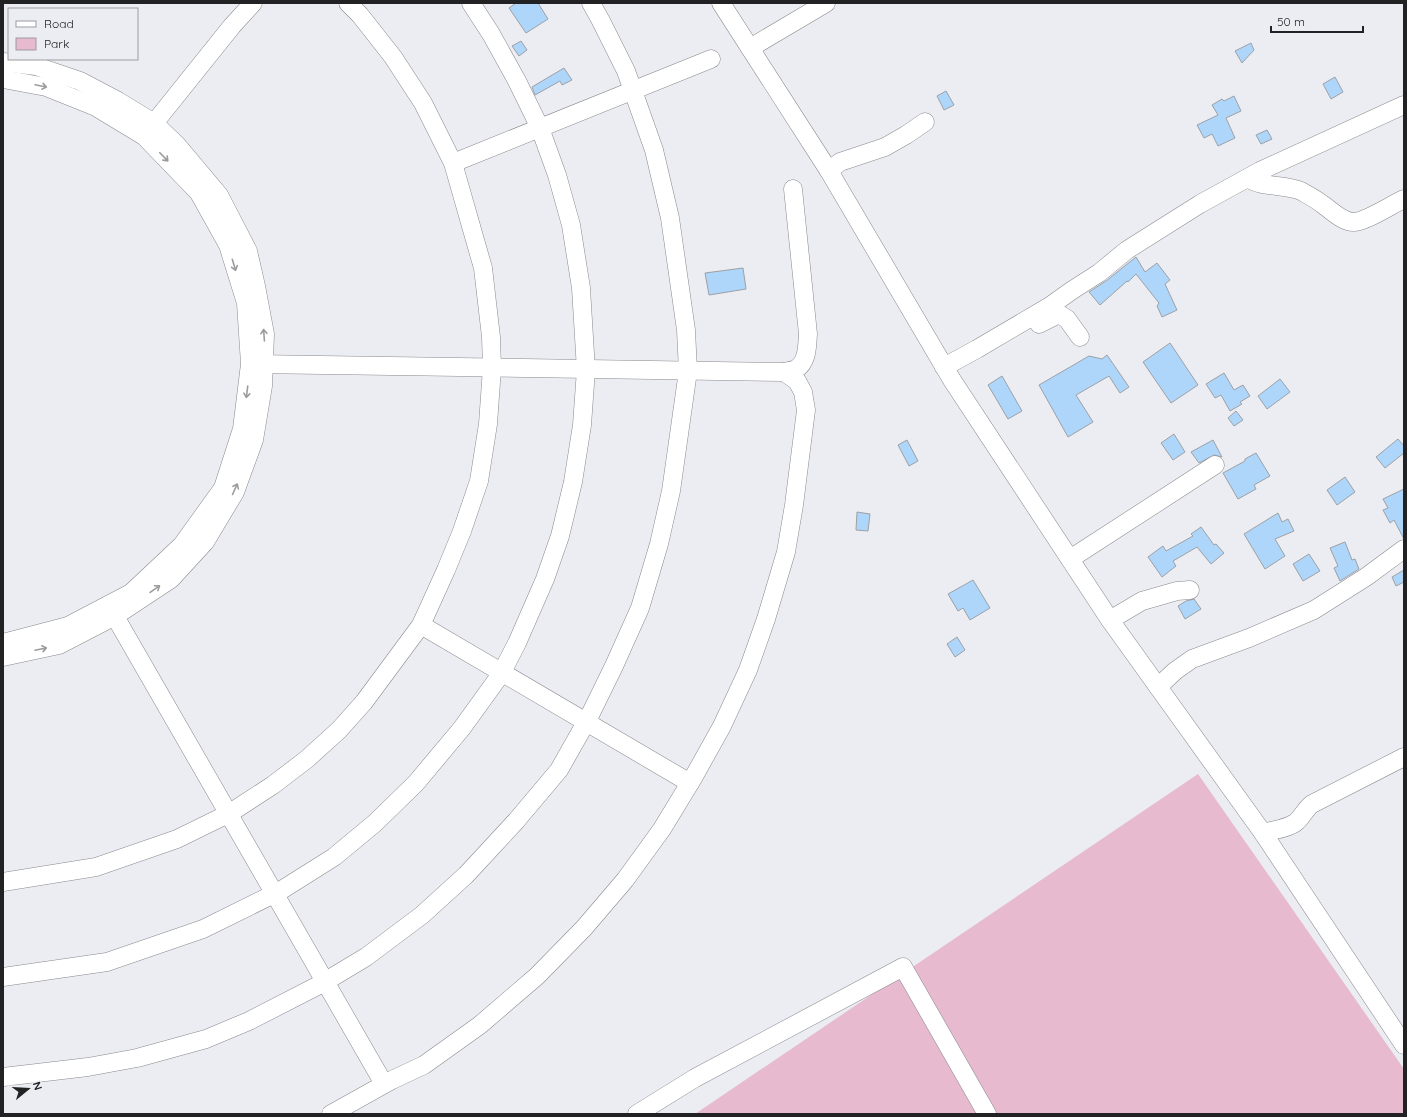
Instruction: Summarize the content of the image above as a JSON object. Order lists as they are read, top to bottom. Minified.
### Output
{"legend":["Road","Park"],"scale_bar":"50 m","north":"right"}
